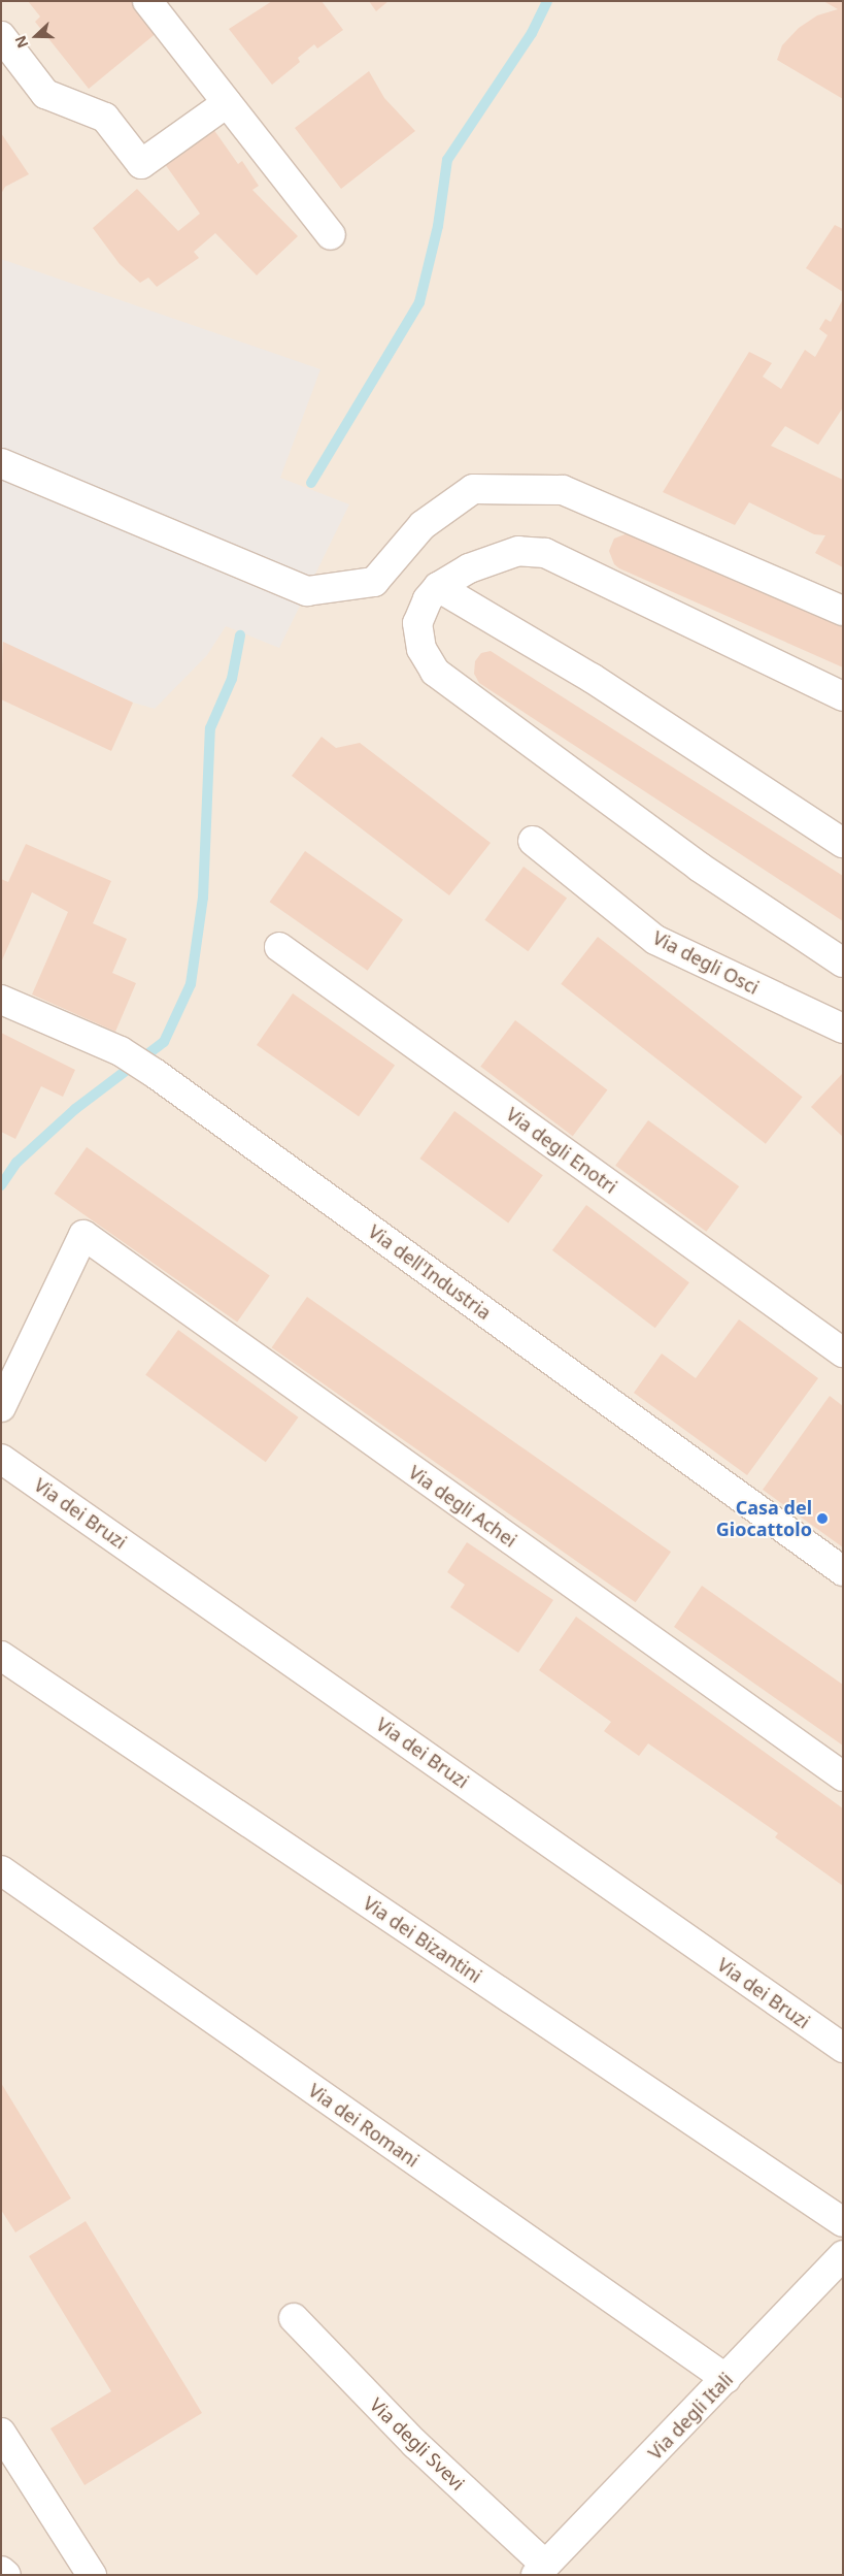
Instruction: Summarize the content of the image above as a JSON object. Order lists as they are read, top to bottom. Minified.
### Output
{"streets":{"street":["Via degli Osci","Via degli Enotri","Via dell'Industria","Via degli Achei","Via dei Bruzi","Via dei Bizantini","Via dei Romani","Via degli Itali","Via degli Svevi"]},"crossings":[["Via dei Romani","Via degli Itali"],["Via degli Itali","Via degli Svevi"]],"places":["Casa del Giocattolo"],"north":"left"}
